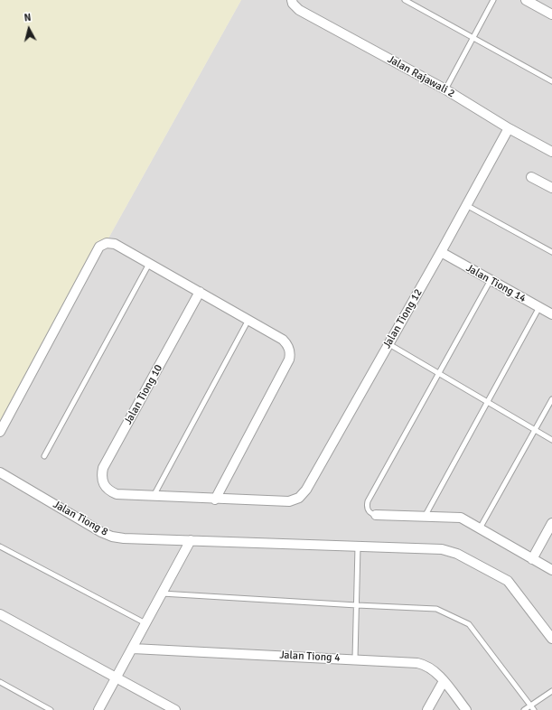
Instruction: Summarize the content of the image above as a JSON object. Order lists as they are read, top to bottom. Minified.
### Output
{"streets":{"street":["Jalan Rajawali 2","Jalan Tiong 14","Jalan Tiong 12","Jalan Tiong 10","Jalan Tiong 8","Jalan Tiong 4"]},"crossings":[["Jalan Rajawali 2","Jalan Tiong 12"],["Jalan Tiong 14","Jalan Tiong 12"]],"north":"top"}
